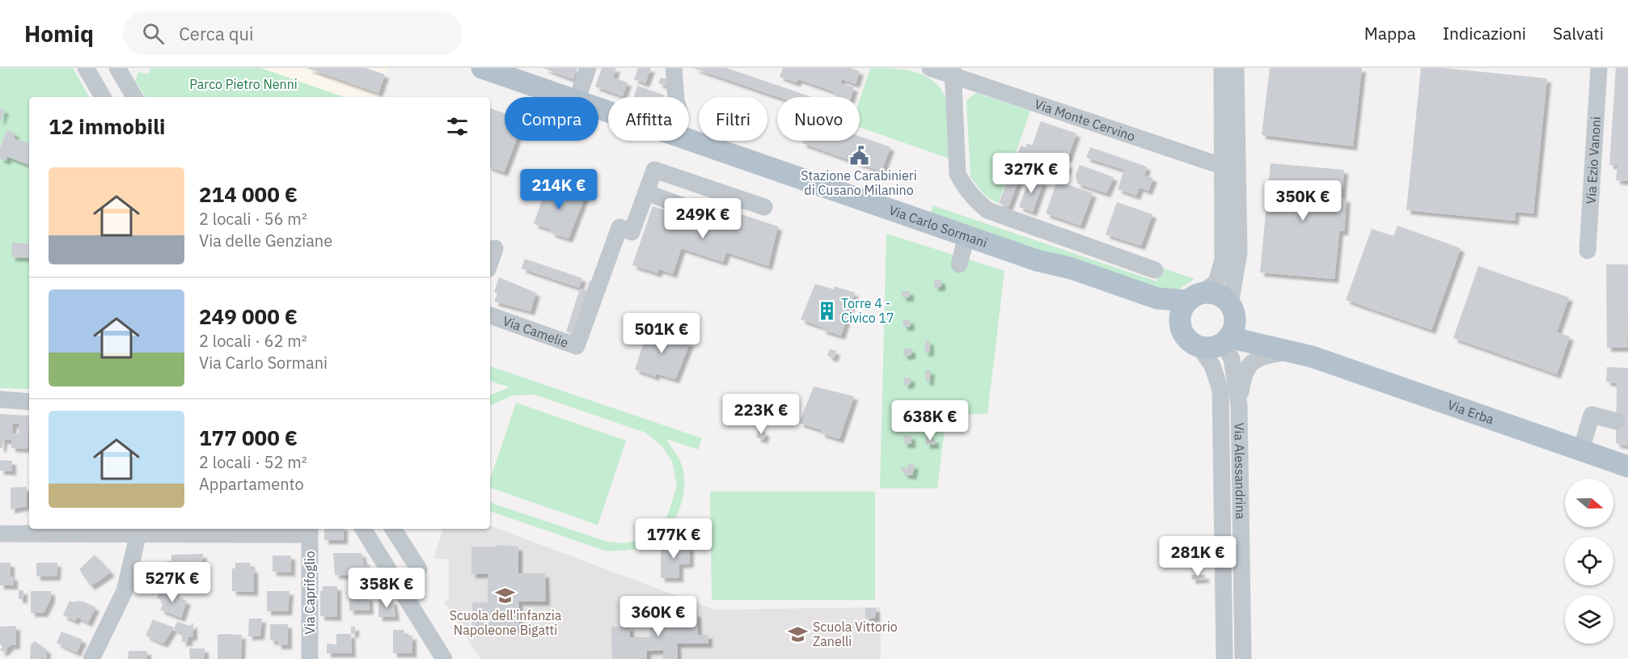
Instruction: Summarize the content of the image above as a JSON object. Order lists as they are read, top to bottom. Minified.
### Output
{"streets":{"main road":["Via Carlo Sormani","Via Erba"],"street":["Via Monte Cervino","Via Ezio Vanoni","Via Camelie","Via Alessandrina","Via Caprifoglio"]},"crossings":[["Via Carlo Sormani","Via Erba"],["Via Carlo Sormani","Via Alessandrina"],["Via Erba","Via Alessandrina"]],"parks":["Parco Pietro Nenni"],"places":{"public building":["Stazione Carabinieri di Cusano Milanino"],"building":["Torre 4 - Civico 17"],"school or university":["Scuola dell'infanzia Napoleone Bigatti","Scuola Vittorio Zanelli"]},"north":"right","page":{"header":"Homiq","search":"Cerca qui","nav":["Mappa","Indicazioni","Salvati"],"chip":["Compra","Affitta","Filtri","Nuovo"],"heading":"12 immobili","price":["327K €","214K €","350K €","249K €","501K €","223K €","638K €","177K €","281K €","527K €","358K €","360K €"],"list":[{"name":"214 000 €","note":"2 locali · 56 m² · Via delle Genziane"},{"name":"249 000 €","note":"2 locali · 62 m² · Via Carlo Sormani"},{"name":"177 000 €","note":"2 locali · 52 m² · Appartamento"}]}}
